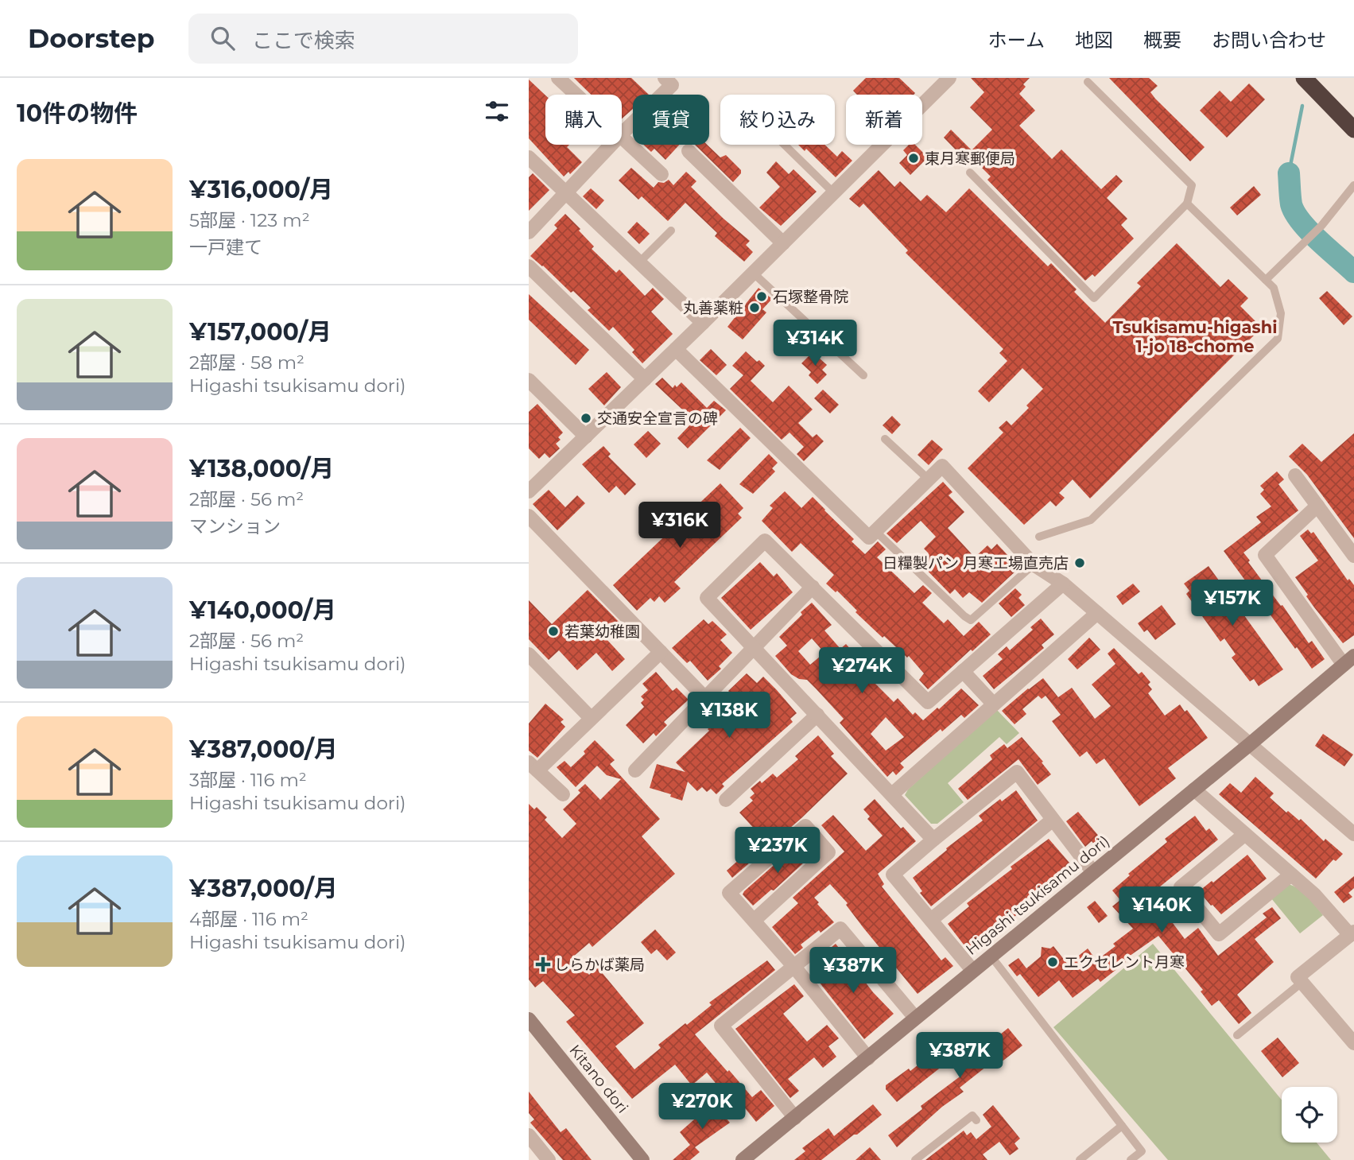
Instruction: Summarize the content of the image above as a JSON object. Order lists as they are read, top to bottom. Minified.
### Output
{"streets":{"street":["Higashi tsukisamu dori)","Kitano dori"]},"districts":["Tsukisamu-higashi 1-jo 18-chome"],"places":{"other":["東月寒郵便局","石塚整骨院","丸善薬粧","交通安全宣言の碑","日糧製パン 月寒工場直売店","若葉幼稚園","エクセレント月寒"],"health":["しらかば薬局"]},"page":{"header":"Doorstep","search":"ここで検索","nav":["ホーム","地図","概要","お問い合わせ"],"heading":"10件の物件","chip":["購入","賃貸","絞り込み","新着"],"list":[{"name":"¥316,000/月","note":"5部屋 · 123 m² · 一戸建て"},{"name":"¥157,000/月","note":"2部屋 · 58 m² · Higashi tsukisamu dori)"},{"name":"¥138,000/月","note":"2部屋 · 56 m² · マンション"},{"name":"¥140,000/月","note":"2部屋 · 56 m² · Higashi tsukisamu dori)"},{"name":"¥387,000/月","note":"3部屋 · 116 m² · Higashi tsukisamu dori)"},{"name":"¥387,000/月","note":"4部屋 · 116 m² · Higashi tsukisamu dori)"}],"price":["¥314K","¥316K","¥157K","¥274K","¥138K","¥237K","¥140K","¥387K","¥387K","¥270K"]}}
